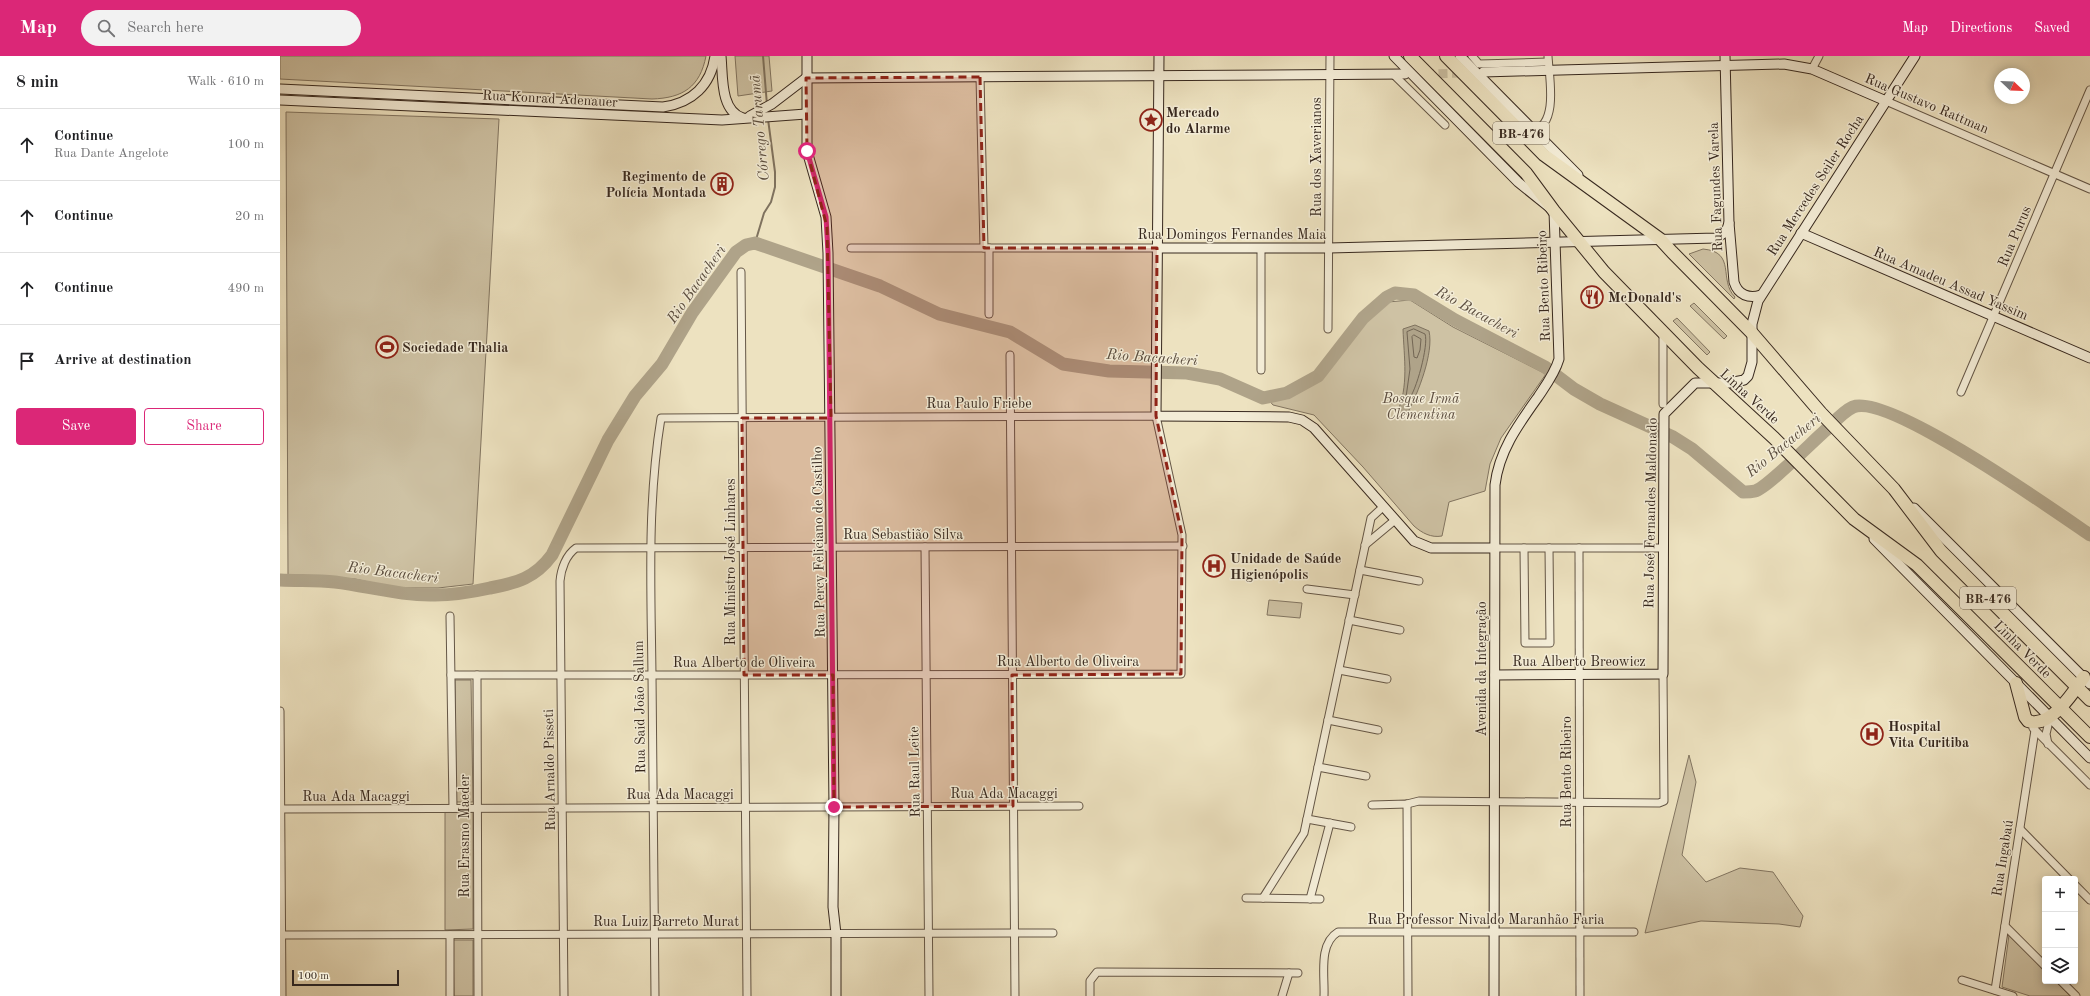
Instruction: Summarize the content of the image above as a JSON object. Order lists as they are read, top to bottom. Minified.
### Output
{"streets":{"highway":["BR-476","Linha Verde"],"main road":["Rua Konrad Adenauer","Rua Gustavo Rattman","Rua Mercedes Seiler Rocha","Rua Fagundes Varela","Rua Domingos Fernandes Maia","Rua Amadeu Assad Yassim","Rua Bento Ribeiro","Rua Paulo Friebe","Rua José Fernandes Maldonado","Rua Percy Feliciano de Castilho","Rua Alberto Breowicz","Avenida da Integração"],"street":["Rua dos Xaverianos","Rua Purus","Rua Sebastião Silva","Rua Ministro José Linhares","Rua Alberto de Oliveira","Rua Said João Sallum","Rua Arnaldo Pisseti","Rua Raul Leite","Rua Ada Macaggi","Rua Erasmo Maeder","Rua Ingabaú","Rua Professor Nivaldo Maranhão Faria","Rua Luiz Barreto Murat"]},"crossings":[["Rua Konrad Adenauer","Rua Percy Feliciano de Castilho"],["Rua Gustavo Rattman","Rua Mercedes Seiler Rocha"],["Rua Gustavo Rattman","Rua Fagundes Varela"],["Rua Gustavo Rattman","Rua Purus"],["Rua dos Xaverianos","Rua Domingos Fernandes Maia"],["Rua Mercedes Seiler Rocha","Rua Fagundes Varela"],["Rua Mercedes Seiler Rocha","Rua Amadeu Assad Yassim"],["Rua Mercedes Seiler Rocha","Linha Verde"],["Rua Mercedes Seiler Rocha","Rua José Fernandes Maldonado"],["Rua Fagundes Varela","Rua Domingos Fernandes Maia"],["Rua Domingos Fernandes Maia","Rua Bento Ribeiro"],["Rua Domingos Fernandes Maia","Linha Verde"],["Rua Purus","Rua Amadeu Assad Yassim"],["Rua Bento Ribeiro","Linha Verde"],["Rua Bento Ribeiro","Rua Alberto Breowicz"],["Rua Bento Ribeiro","Avenida da Integração"],["Rua Bento Ribeiro","Rua Professor Nivaldo Maranhão Faria"],["Linha Verde","Rua José Fernandes Maldonado"],["Rua Paulo Friebe","Rua Percy Feliciano de Castilho"],["Rua Paulo Friebe","Rua Ministro José Linhares"],["Rua Paulo Friebe","Rua Said João Sallum"],["Rua José Fernandes Maldonado","Rua Alberto Breowicz"],["Rua Sebastião Silva","Rua Percy Feliciano de Castilho"],["Rua Sebastião Silva","Rua Ministro José Linhares"],["Rua Sebastião Silva","Rua Alberto de Oliveira"],["Rua Sebastião Silva","Rua Said João Sallum"],["Rua Sebastião Silva","Rua Arnaldo Pisseti"],["Rua Sebastião Silva","Rua Raul Leite"],["Rua Percy Feliciano de Castilho","Rua Alberto de Oliveira"],["Rua Percy Feliciano de Castilho","Rua Ada Macaggi"],["Rua Percy Feliciano de Castilho","Rua Luiz Barreto Murat"],["Rua Ministro José Linhares","Rua Alberto de Oliveira"],["Rua Ministro José Linhares","Rua Ada Macaggi"],["Rua Ministro José Linhares","Rua Luiz Barreto Murat"],["Rua Alberto de Oliveira","Rua Said João Sallum"],["Rua Alberto de Oliveira","Rua Arnaldo Pisseti"],["Rua Alberto de Oliveira","Rua Raul Leite"],["Rua Alberto de Oliveira","Rua Erasmo Maeder"],["Rua Alberto Breowicz","Avenida da Integração"],["Avenida da Integração","Rua Professor Nivaldo Maranhão Faria"],["Rua Said João Sallum","Rua Ada Macaggi"],["Rua Said João Sallum","Rua Luiz Barreto Murat"],["Rua Arnaldo Pisseti","Rua Ada Macaggi"],["Rua Arnaldo Pisseti","Rua Luiz Barreto Murat"],["Rua Raul Leite","Rua Ada Macaggi"],["Rua Raul Leite","Rua Luiz Barreto Murat"],["Rua Ada Macaggi","Rua Erasmo Maeder"],["Rua Erasmo Maeder","Rua Luiz Barreto Murat"]],"water":["Córrego Tarumã","Rio Bacacheri"],"parks":["Bosque Irmã Clementina"],"places":{"place":["Mercado do Alarme"],"building":["Regimento de Polícia Montada"],"restaurant":["McDonald's"],"sports":["Sociedade Thalia"],"hospital":["Unidade de Saúde Higienópolis","Hospital Vita Curitiba"]},"scale_bar":"100 m","north":"bottom right","page":{"header":"Map","search":"Search here","nav":["Map","Directions","Saved"],"heading":["8 min","Walk · 610 m"],"list":[["Continue","Rua Dante Angelote","100 m"],["Continue","20 m"],["Continue","490 m"],"Arrive at destination"],"buttons":["Save","Share"],"map_buttons":["+","−"],"scale":"100 m"}}
